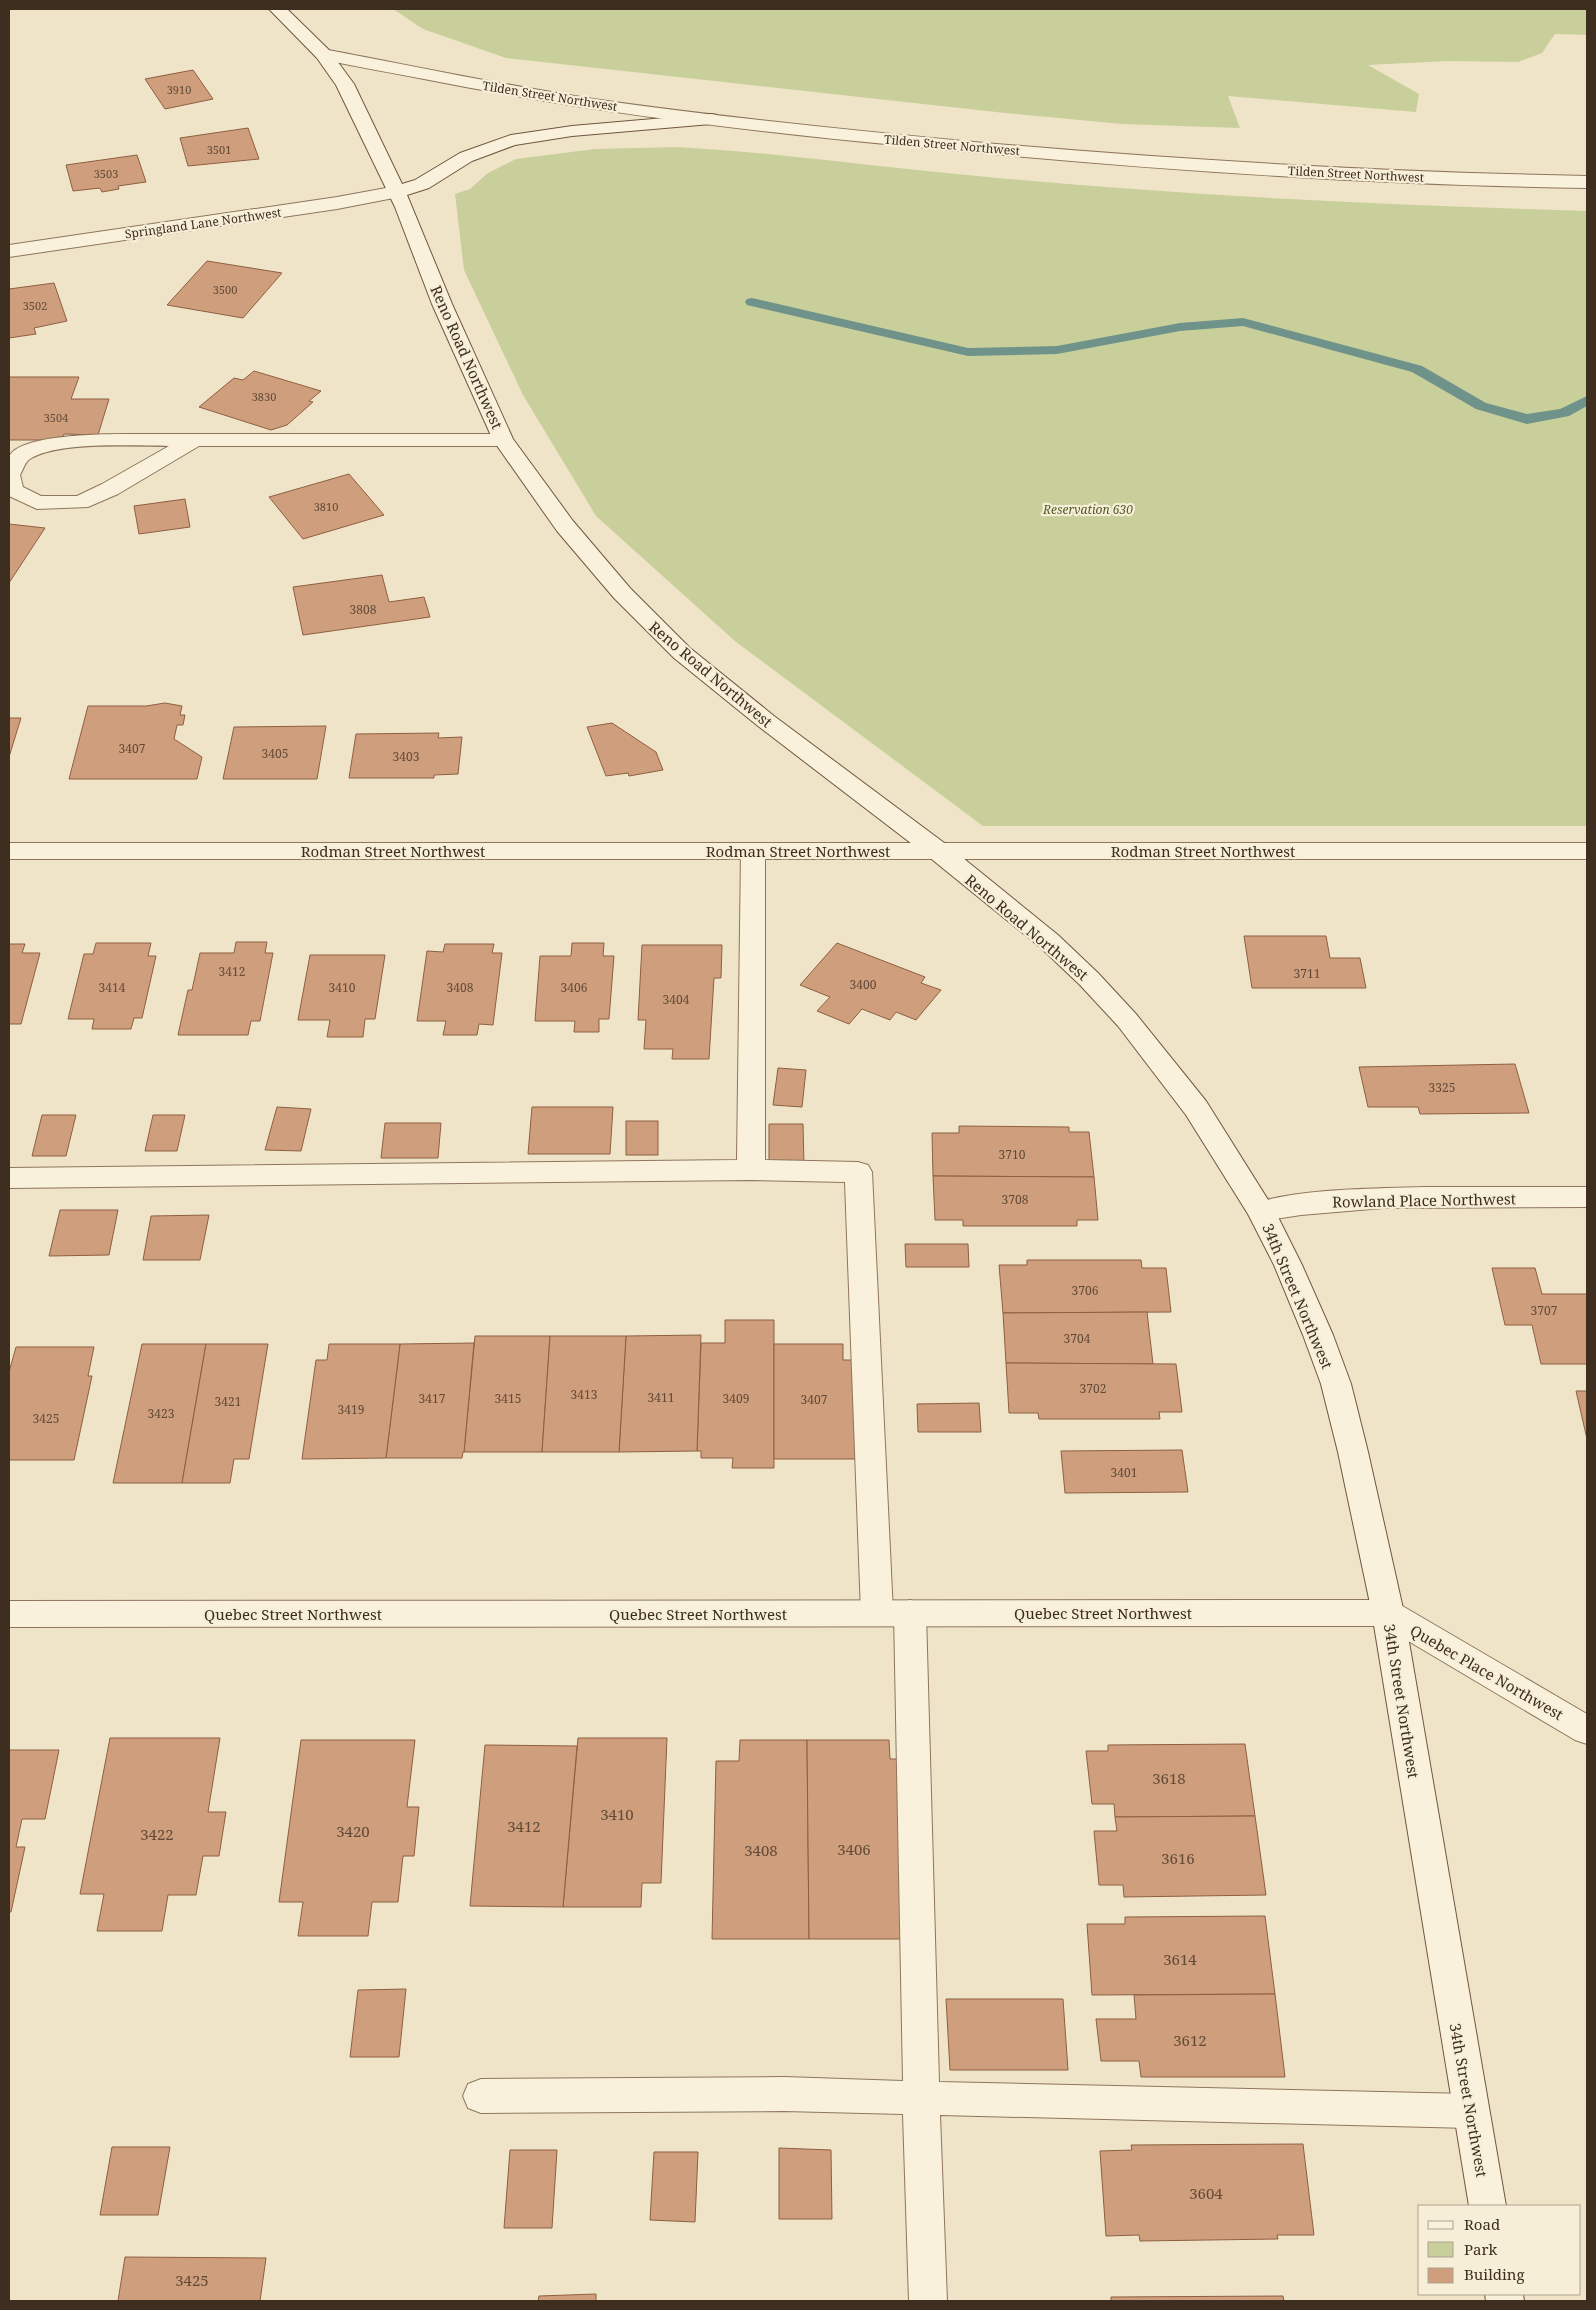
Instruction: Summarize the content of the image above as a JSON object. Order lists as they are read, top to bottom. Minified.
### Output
{"streets":{"street":["Tilden Street Northwest","Springland Lane Northwest","Reno Road Northwest","Rodman Street Northwest","Rowland Place Northwest","34th Street Northwest","Quebec Street Northwest","Quebec Place Northwest"]},"crossings":[["Tilden Street Northwest","Springland Lane Northwest"],["Tilden Street Northwest","Reno Road Northwest"],["Springland Lane Northwest","Reno Road Northwest"],["Reno Road Northwest","Rodman Street Northwest"],["Reno Road Northwest","Rowland Place Northwest"],["Reno Road Northwest","34th Street Northwest"],["Rowland Place Northwest","34th Street Northwest"],["34th Street Northwest","Quebec Street Northwest"],["34th Street Northwest","Quebec Place Northwest"],["Quebec Street Northwest","Quebec Place Northwest"]],"parks":["Reservation 630"],"house_numbers":["3910","3501","3503","3500","3502","3830","3504","3810","3808","3407","3405","3403","3412","3711","3400","3414","3410","3408","3406","3404","3325","3710","3708","3706","3707","3704","3702","3413","3411","3417","3415","3409","3407","3421","3419","3423","3425","3401","3618","3410","3412","3420","3422","3406","3408","3616","3614","3612","3604","3425"],"legend":["Road","Park","Building"]}
